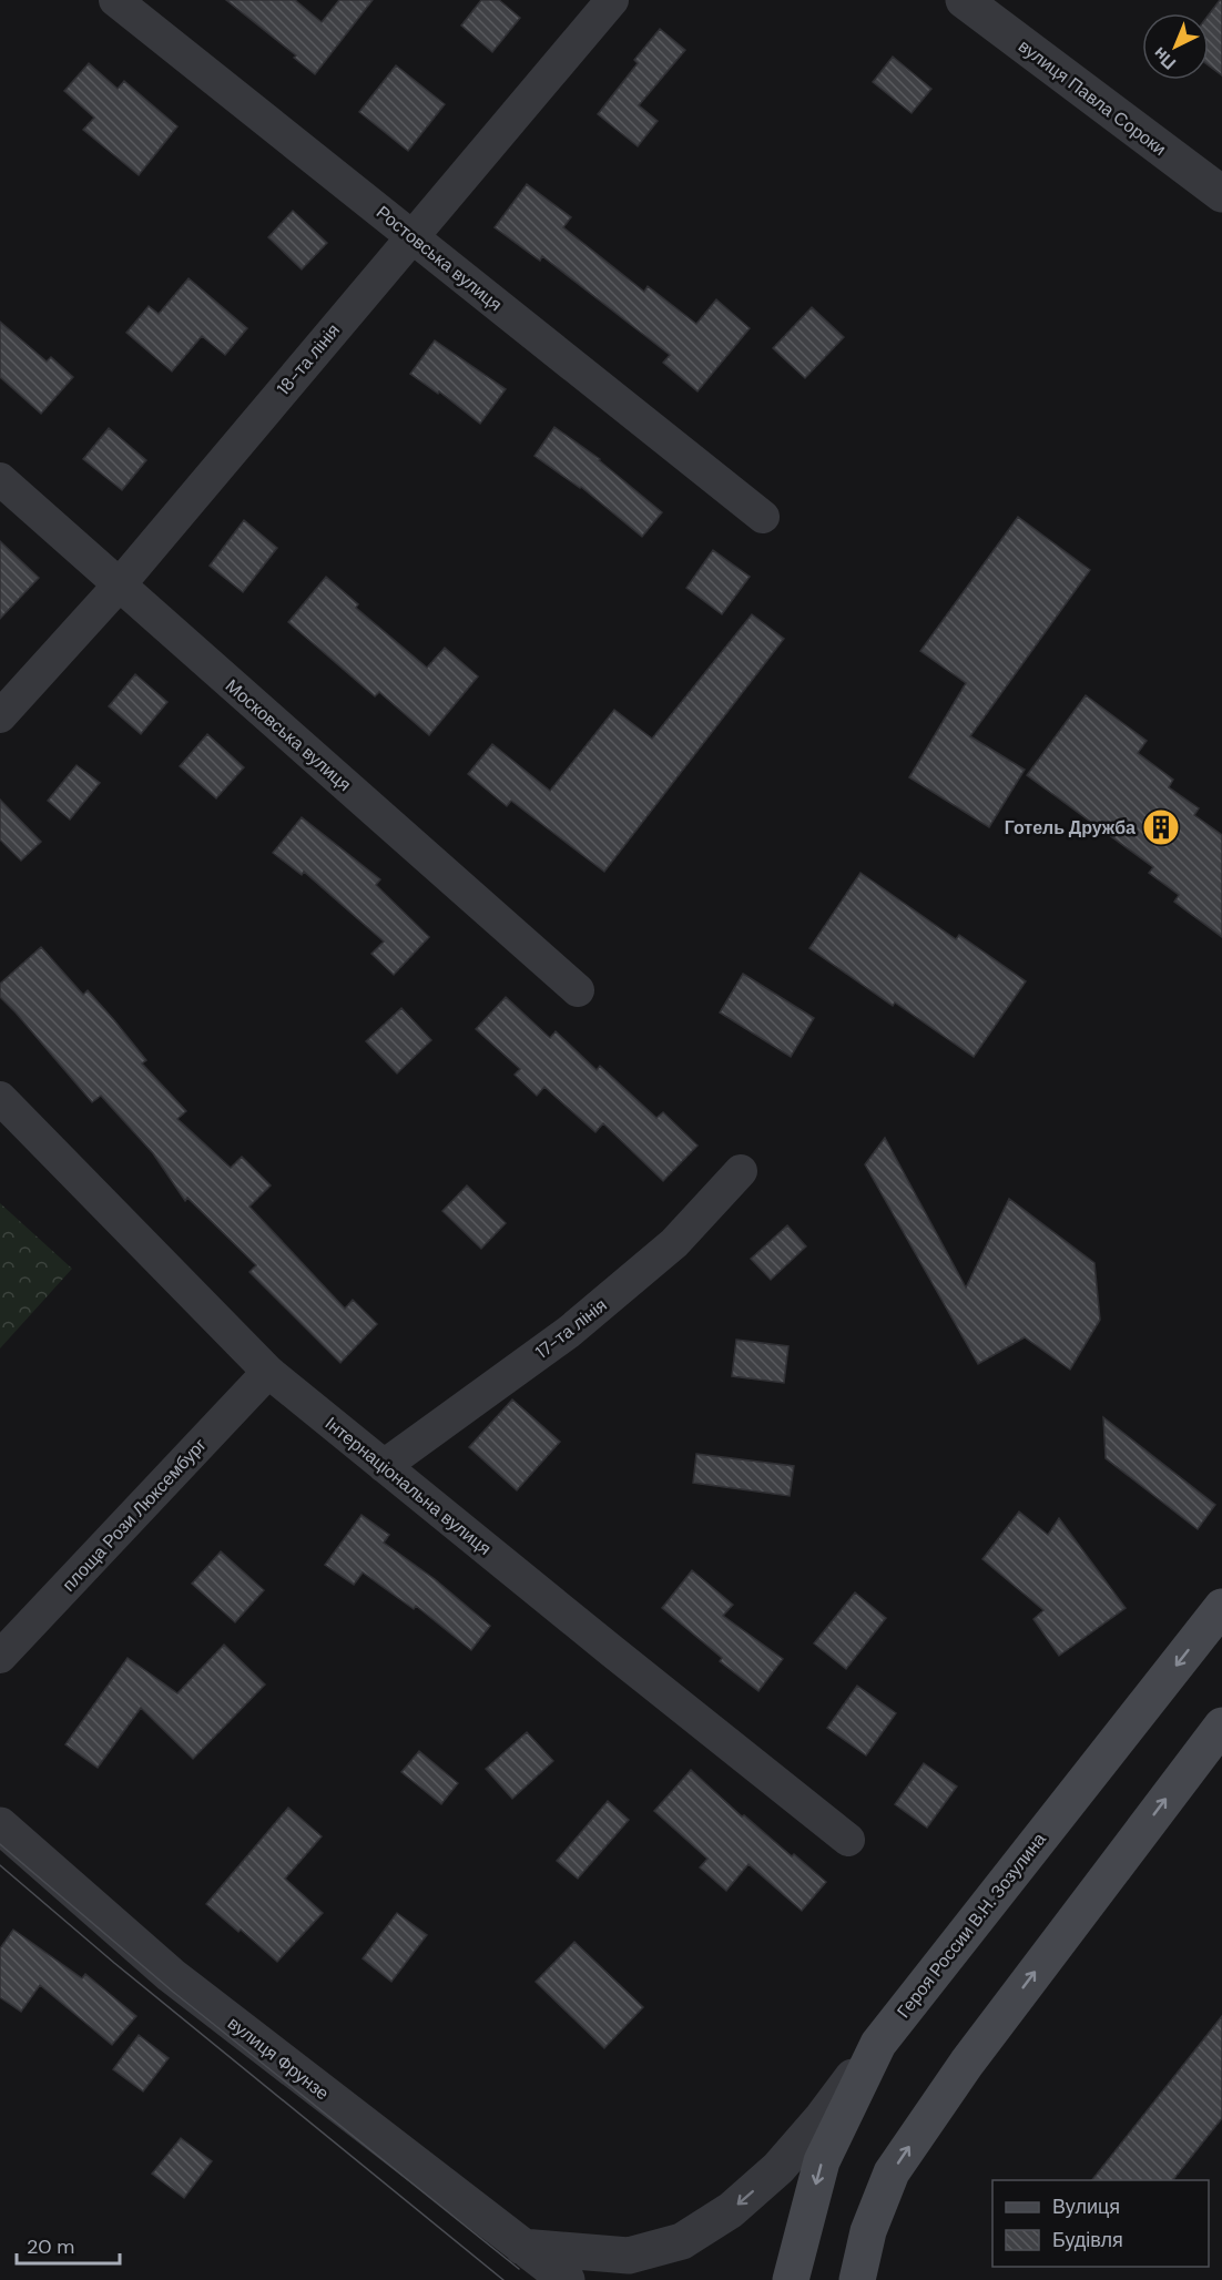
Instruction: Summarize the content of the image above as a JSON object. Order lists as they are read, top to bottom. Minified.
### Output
{"streets":{"main road":["Героя России В.Н. Зозулина"],"street":["вулиця Павла Сороки","Ростовська вулиця","18-та лінія","Московська вулиця","17-та лінія","Інтернаціональна вулиця","площа Рози Люксембург","вулиця Фрунзе"]},"crossings":[["Ростовська вулиця","18-та лінія"],["18-та лінія","Московська вулиця"],["17-та лінія","Інтернаціональна вулиця"],["Інтернаціональна вулиця","площа Рози Люксембург"]],"places":{"building":["Готель Дружба"]},"legend":["Вулиця","Будівля"],"scale_bar":"20 m","north":"bottom left"}
